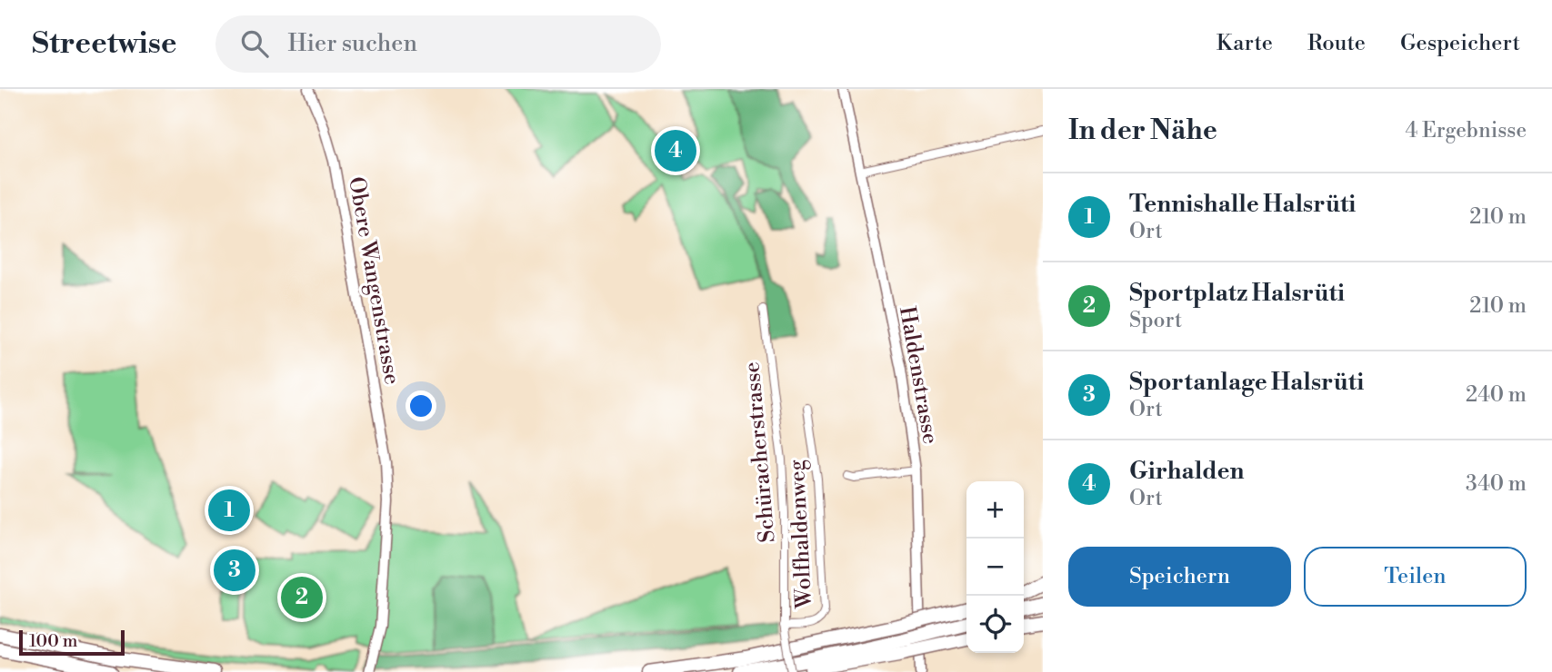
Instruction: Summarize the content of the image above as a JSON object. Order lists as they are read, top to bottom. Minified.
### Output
{"streets":{"street":["Obere Wangenstrasse","Haldenstrasse","Schüracherstrasse","Wolfhaldenweg"]},"crossings":[["Schüracherstrasse","Wolfhaldenweg"]],"scale_bar":"100 m","page":{"header":"Streetwise","search":"Hier suchen","nav":["Karte","Route","Gespeichert"],"heading":["In der Nähe","4 Ergebnisse"],"pins":["4","1","3","2"],"list":[{"mark":"1","name":"Tennishalle Halsrüti","note":"Ort","value":"210 m"},{"mark":"2","name":"Sportplatz Halsrüti","note":"Sport","value":"210 m"},{"mark":"3","name":"Sportanlage Halsrüti","note":"Ort","value":"240 m"},{"mark":"4","name":"Girhalden","note":"Ort","value":"340 m"}],"map_buttons":["+","−"],"buttons":["Speichern","Teilen"],"scale":"100 m"}}
